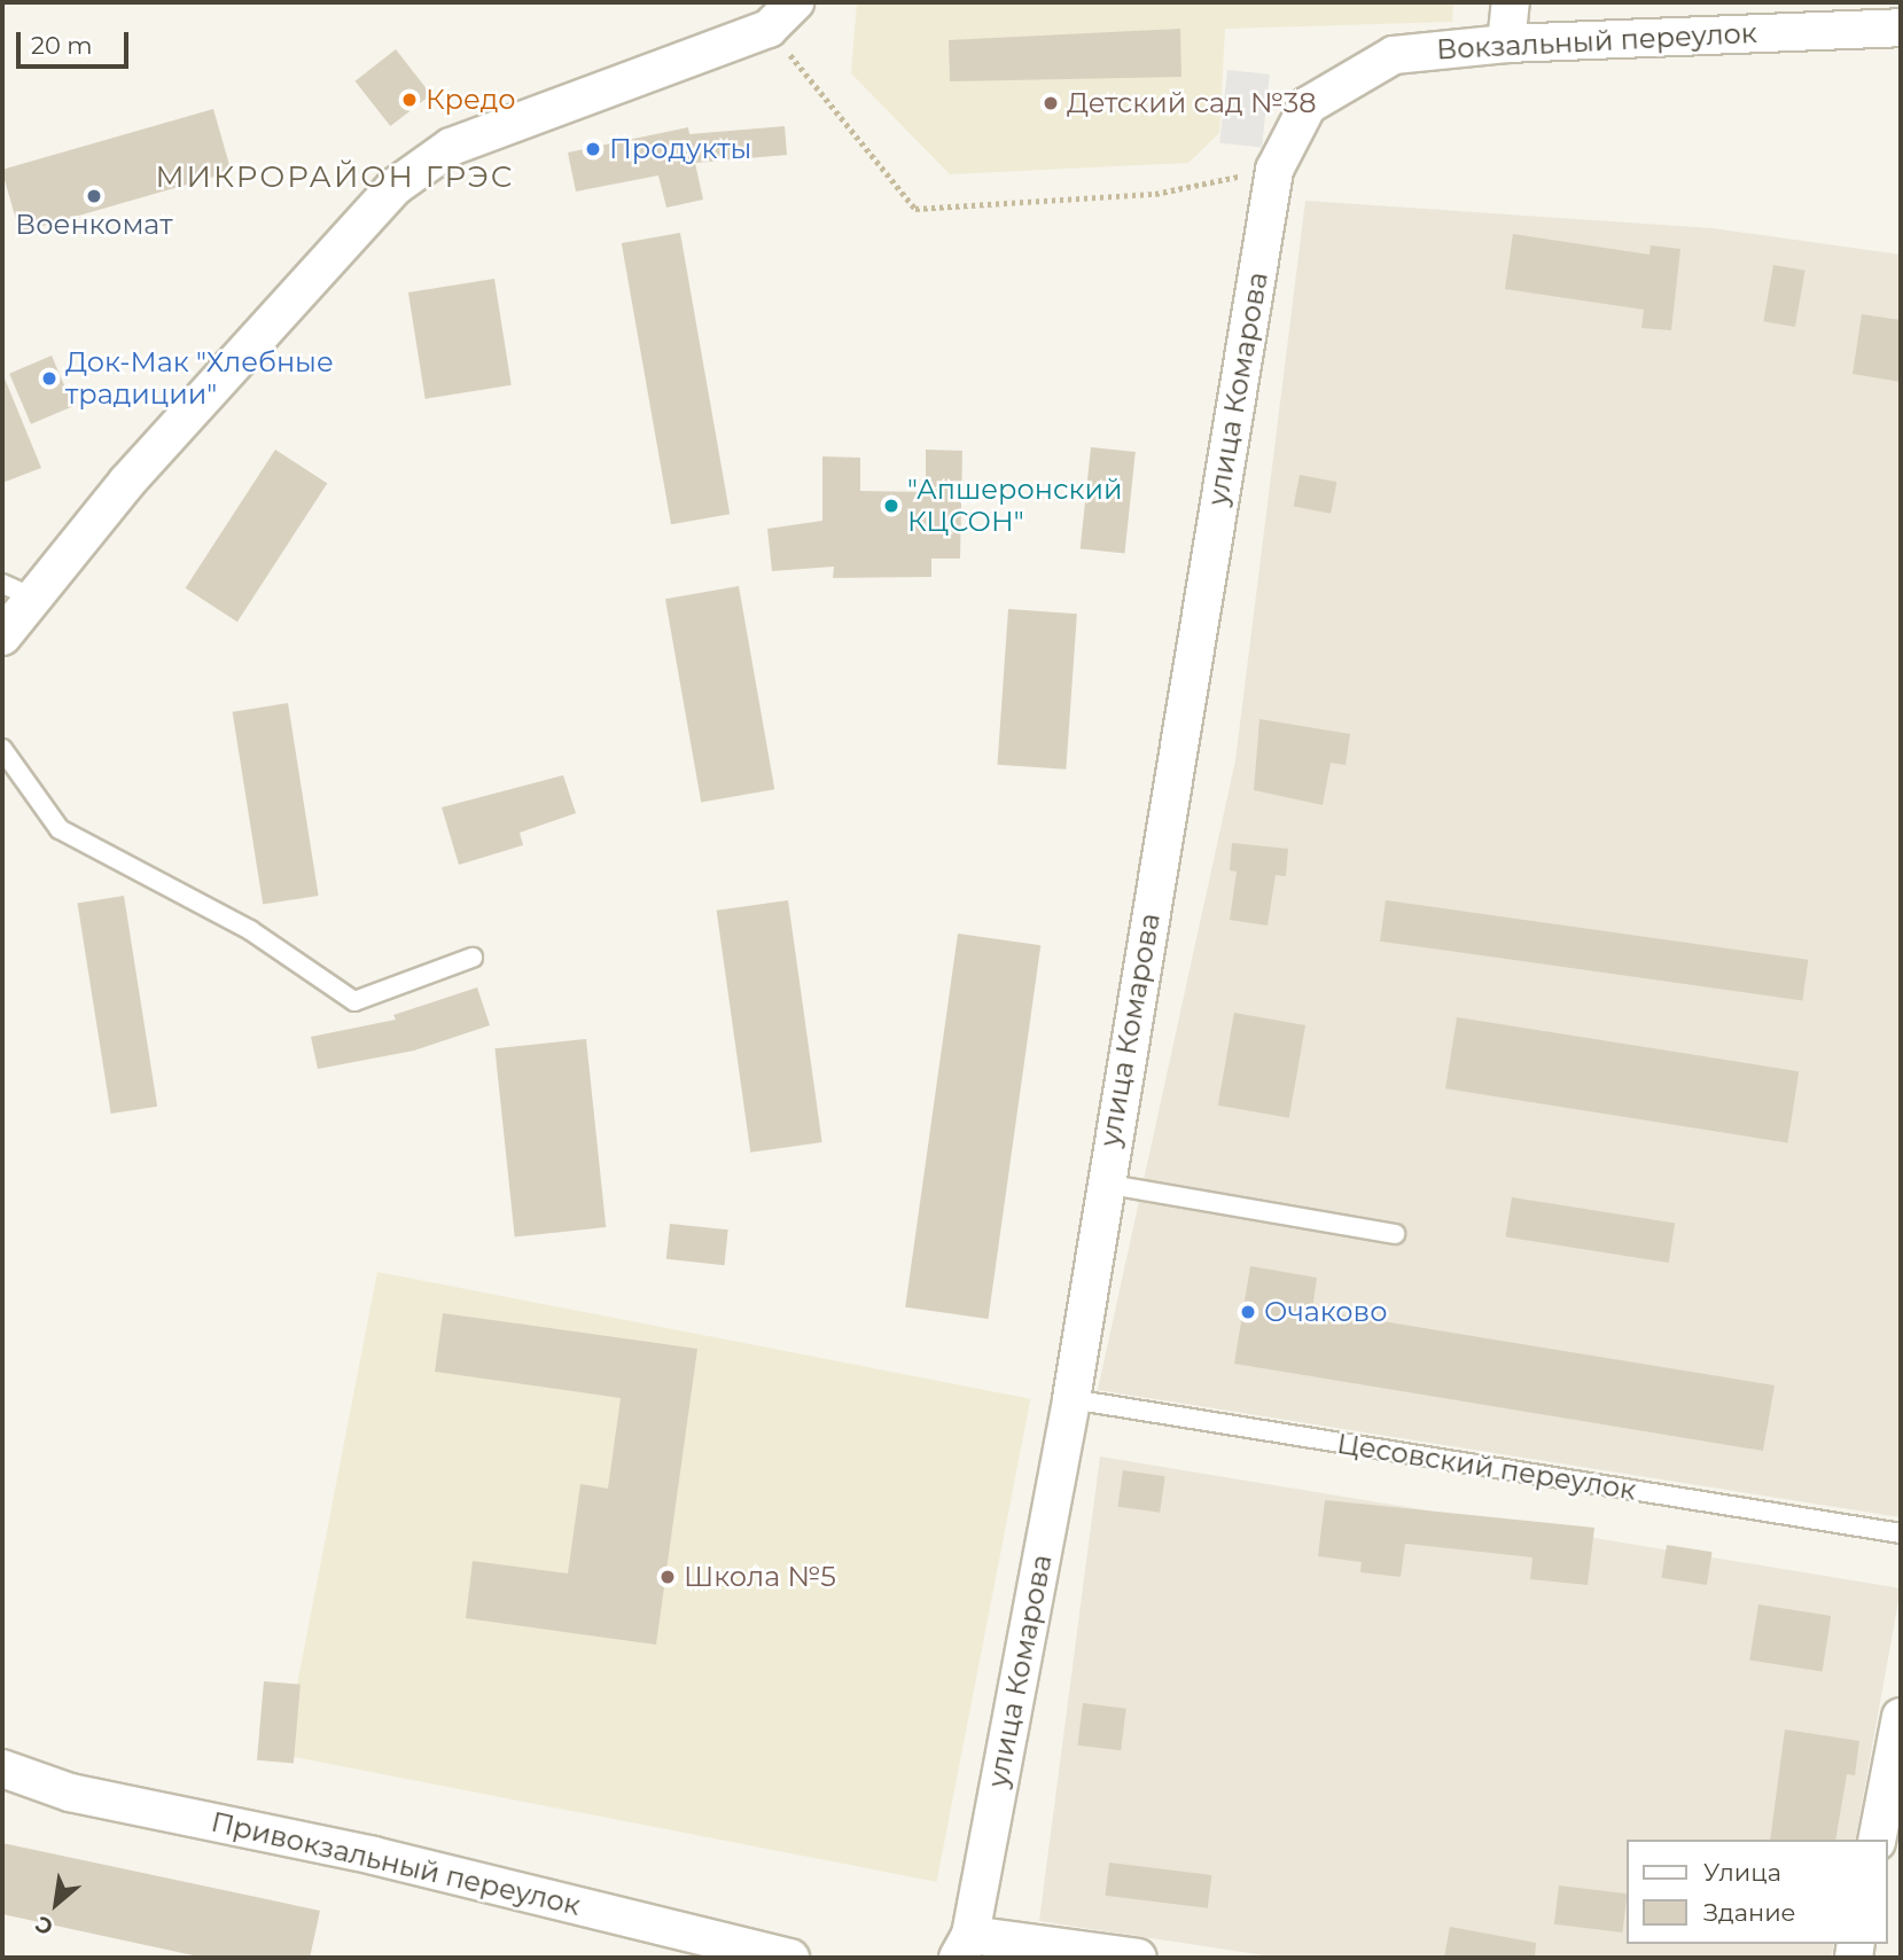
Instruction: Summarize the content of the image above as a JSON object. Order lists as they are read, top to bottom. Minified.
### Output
{"streets":{"street":["Вокзальный переулок","улица Комарова","Привокзальный переулок"],"lane":["Цесовский переулок"]},"crossings":[["Вокзальный переулок","улица Комарова"],["улица Комарова","Цесовский переулок"]],"districts":["МИКРОРАЙОН ГРЭС"],"places":["Кредо","Детский сад №38","Продукты","Военкомат","Док-Мак \"Хлебные традиции\"","\"Апшеронский КЦСОН\"","Очаково","Школа №5"],"legend":["Улица","Здание"],"scale_bar":"20 m","north":"bottom left"}
